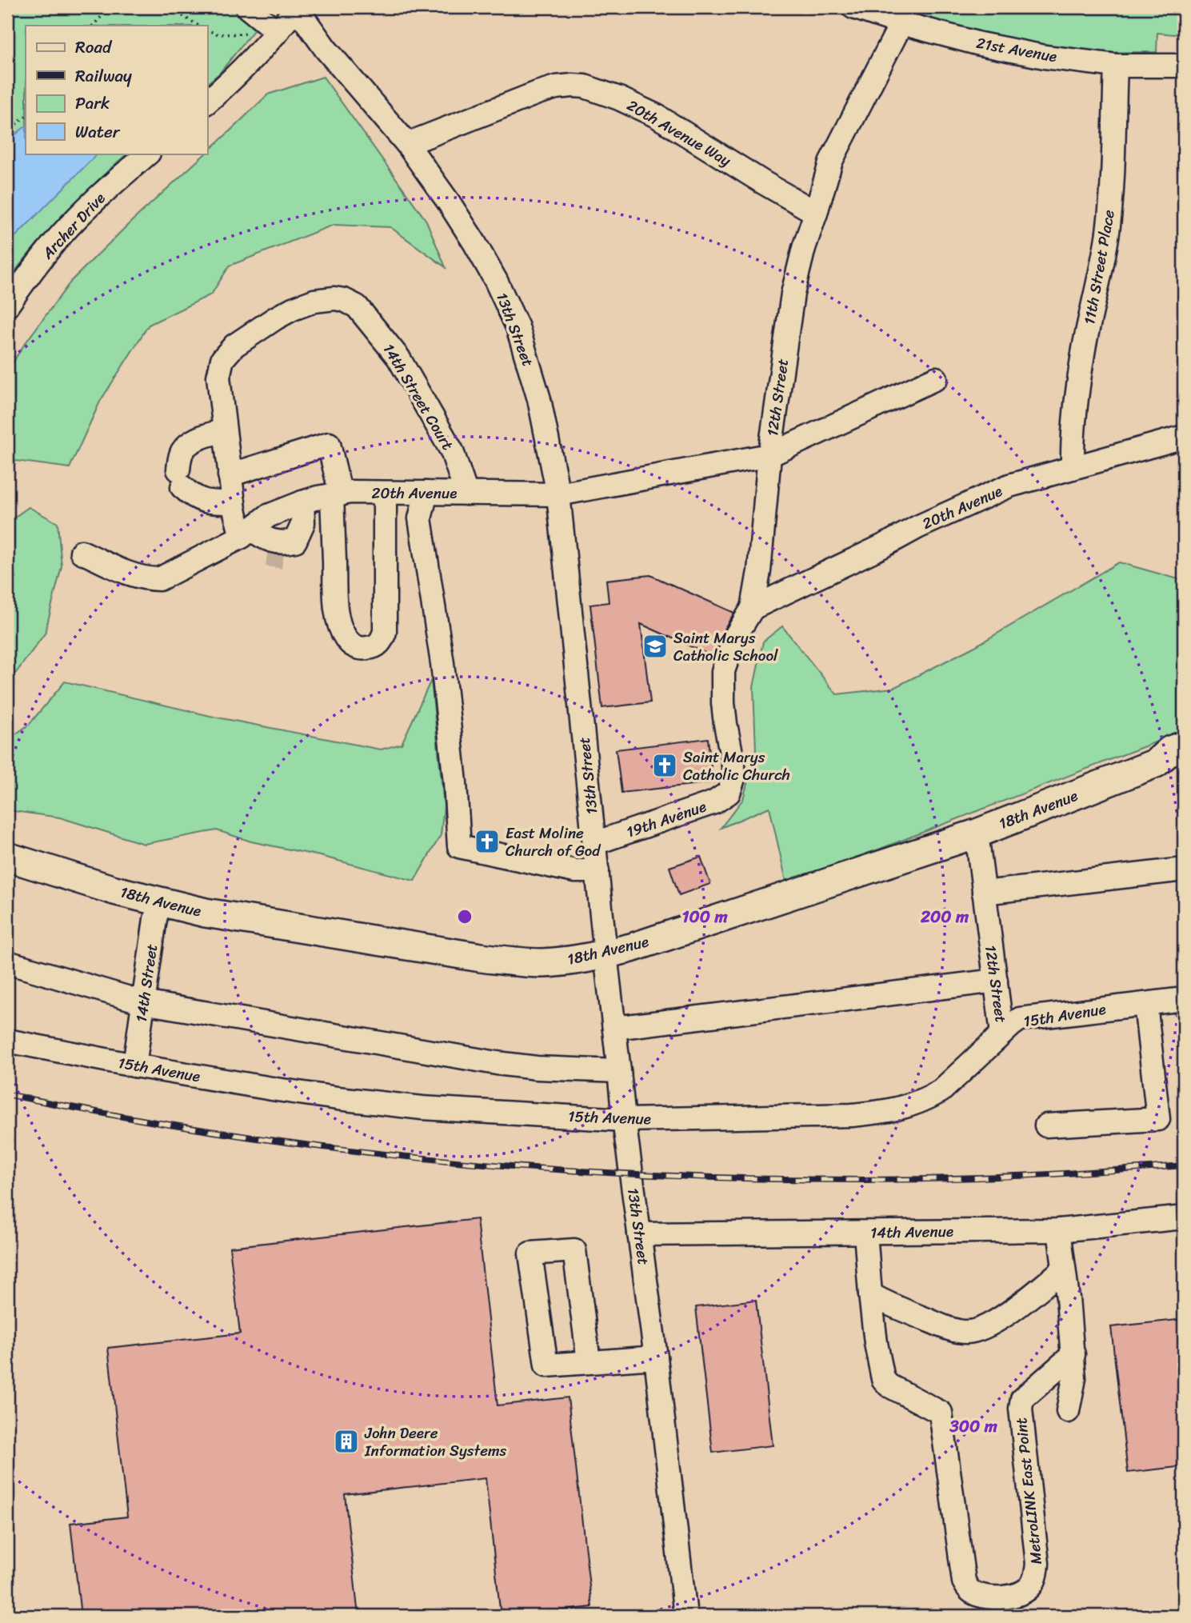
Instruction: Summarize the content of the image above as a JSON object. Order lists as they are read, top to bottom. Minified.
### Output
{"streets":{"main road":["18th Avenue"],"street":["21st Avenue","20th Avenue Way","Archer Drive","11th Street Place","13th Street","14th Street Court","12th Street","20th Avenue","19th Avenue","14th Street","15th Avenue","14th Avenue","MetroLINK East Point"]},"crossings":[["21st Avenue","11th Street Place"],["21st Avenue","12th Street"],["20th Avenue Way","13th Street"],["20th Avenue Way","12th Street"],["11th Street Place","20th Avenue"],["13th Street","20th Avenue"],["13th Street","18th Avenue"],["13th Street","19th Avenue"],["13th Street","15th Avenue"],["13th Street","14th Avenue"],["14th Street Court","20th Avenue"],["12th Street","20th Avenue"],["12th Street","18th Avenue"],["12th Street","19th Avenue"],["12th Street","15th Avenue"],["18th Avenue","14th Street"],["14th Street","15th Avenue"]],"places":{"school or university":["Saint Marys Catholic School"],"church":["Saint Marys Catholic Church","East Moline Church of God"],"building":["John Deere Information Systems"]},"legend":["Road","Railway","Park","Water"],"rings":["100 m","200 m","300 m"]}
